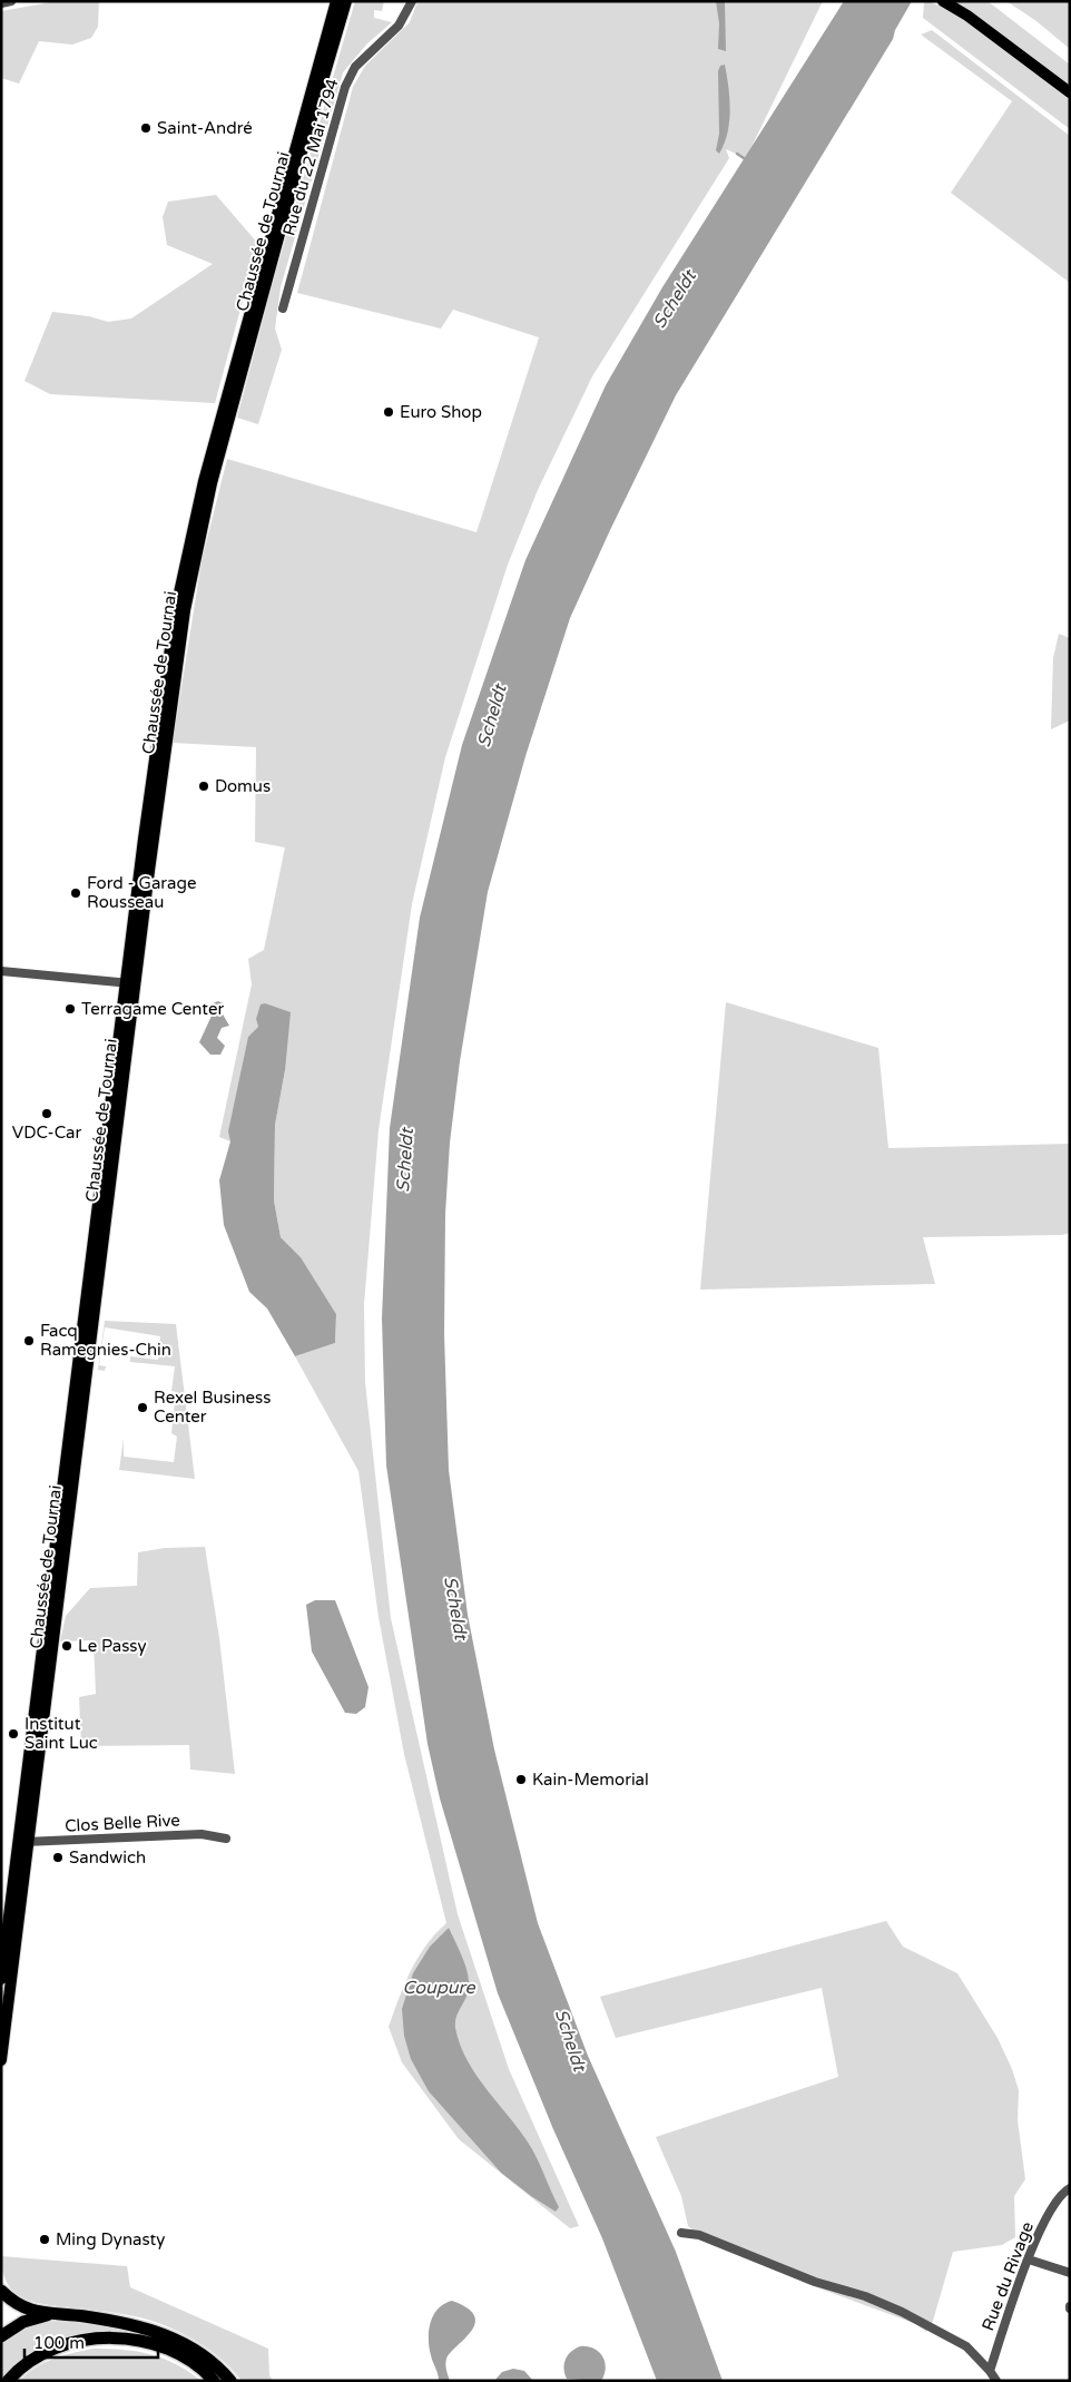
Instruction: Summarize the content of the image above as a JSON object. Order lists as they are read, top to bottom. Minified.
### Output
{"streets":{"main road":["Chaussée de Tournai"],"street":["Rue du 22 Mai 1794","Clos Belle Rive","Rue du Rivage"]},"crossings":[["Chaussée de Tournai","Clos Belle Rive"]],"water":["Scheldt","Coupure"],"places":["Saint-André","Euro Shop","Domus","Ford - Garage Rousseau","Terragame Center","VDC-Car","Facq Ramegnies-Chin","Rexel Business Center","Le Passy","Institut Saint Luc","Kain-Memorial","Sandwich","Ming Dynasty"],"scale_bar":"100 m"}
